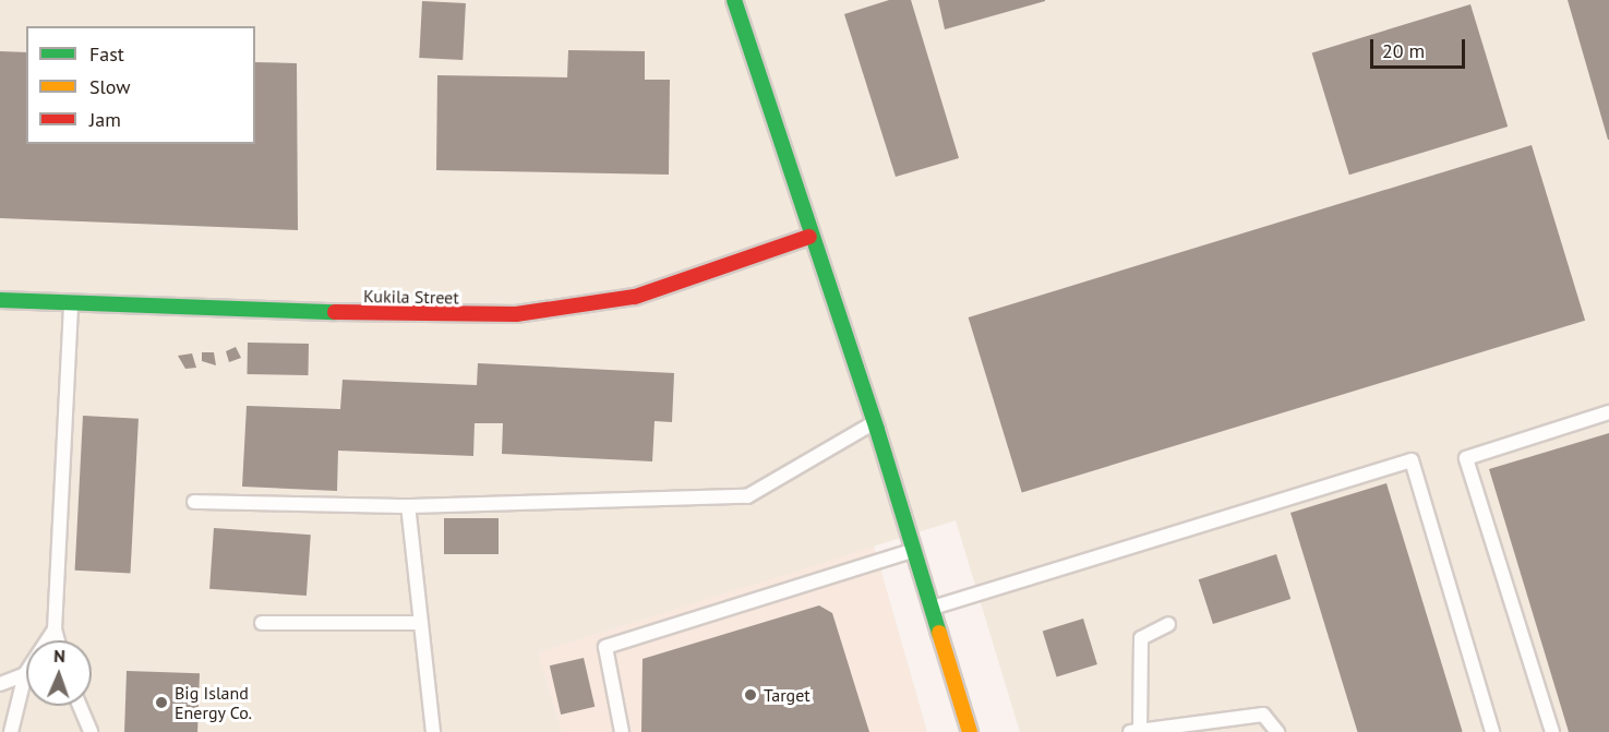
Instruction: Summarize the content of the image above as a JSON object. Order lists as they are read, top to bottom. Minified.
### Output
{"streets":{"street":["Kukila Street"]},"places":["Target","Big Island Energy Co."],"legend":["Fast","Slow","Jam"],"scale_bar":"20 m","north":"top"}
